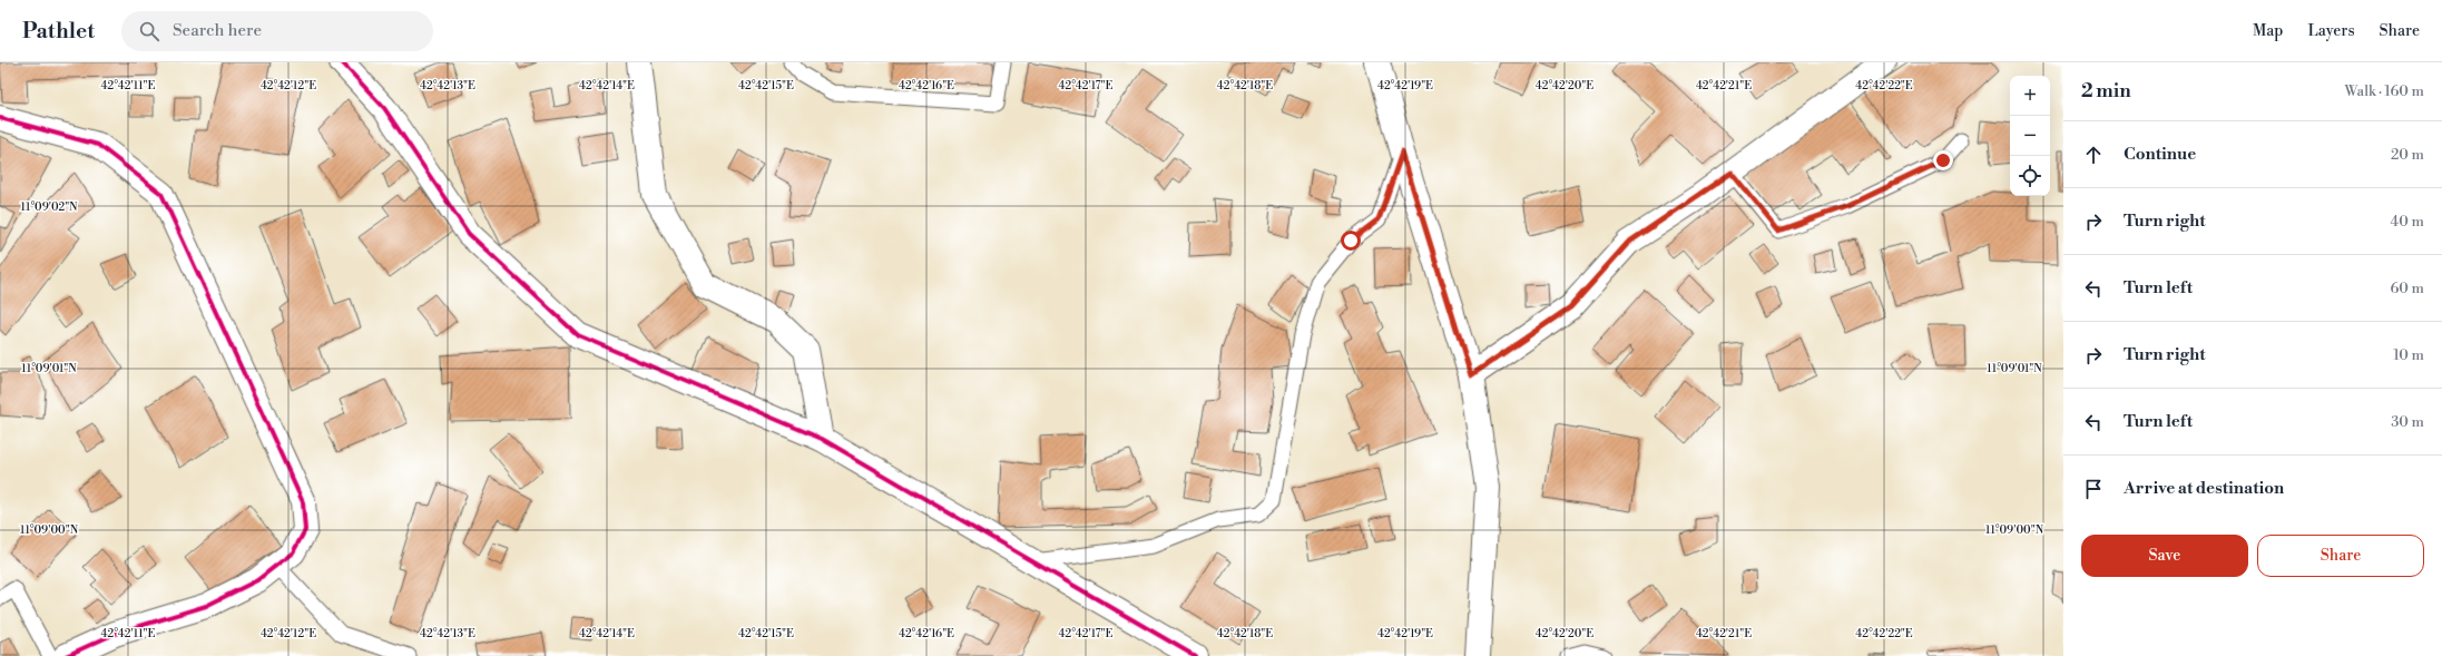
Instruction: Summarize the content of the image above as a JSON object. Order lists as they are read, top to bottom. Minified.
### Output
{"page":{"header":"Pathlet","search":"Search here","nav":["Map","Layers","Share"],"heading":["2 min","Walk · 160 m"],"map_buttons":["+","−"],"list":[["Continue","20 m"],["Turn right","40 m"],["Turn left","60 m"],["Turn right","10 m"],["Turn left","30 m"],"Arrive at destination"],"buttons":["Save","Share"]},"coordinates":["42°42'11\"E","42°42'12\"E","42°42'13\"E","42°42'14\"E","42°42'15\"E","42°42'16\"E","42°42'17\"E","42°42'18\"E","42°42'19\"E","42°42'20\"E","42°42'21\"E","42°42'22\"E","11°09'02\"N","11°09'01\"N","11°09'00\"N"]}
